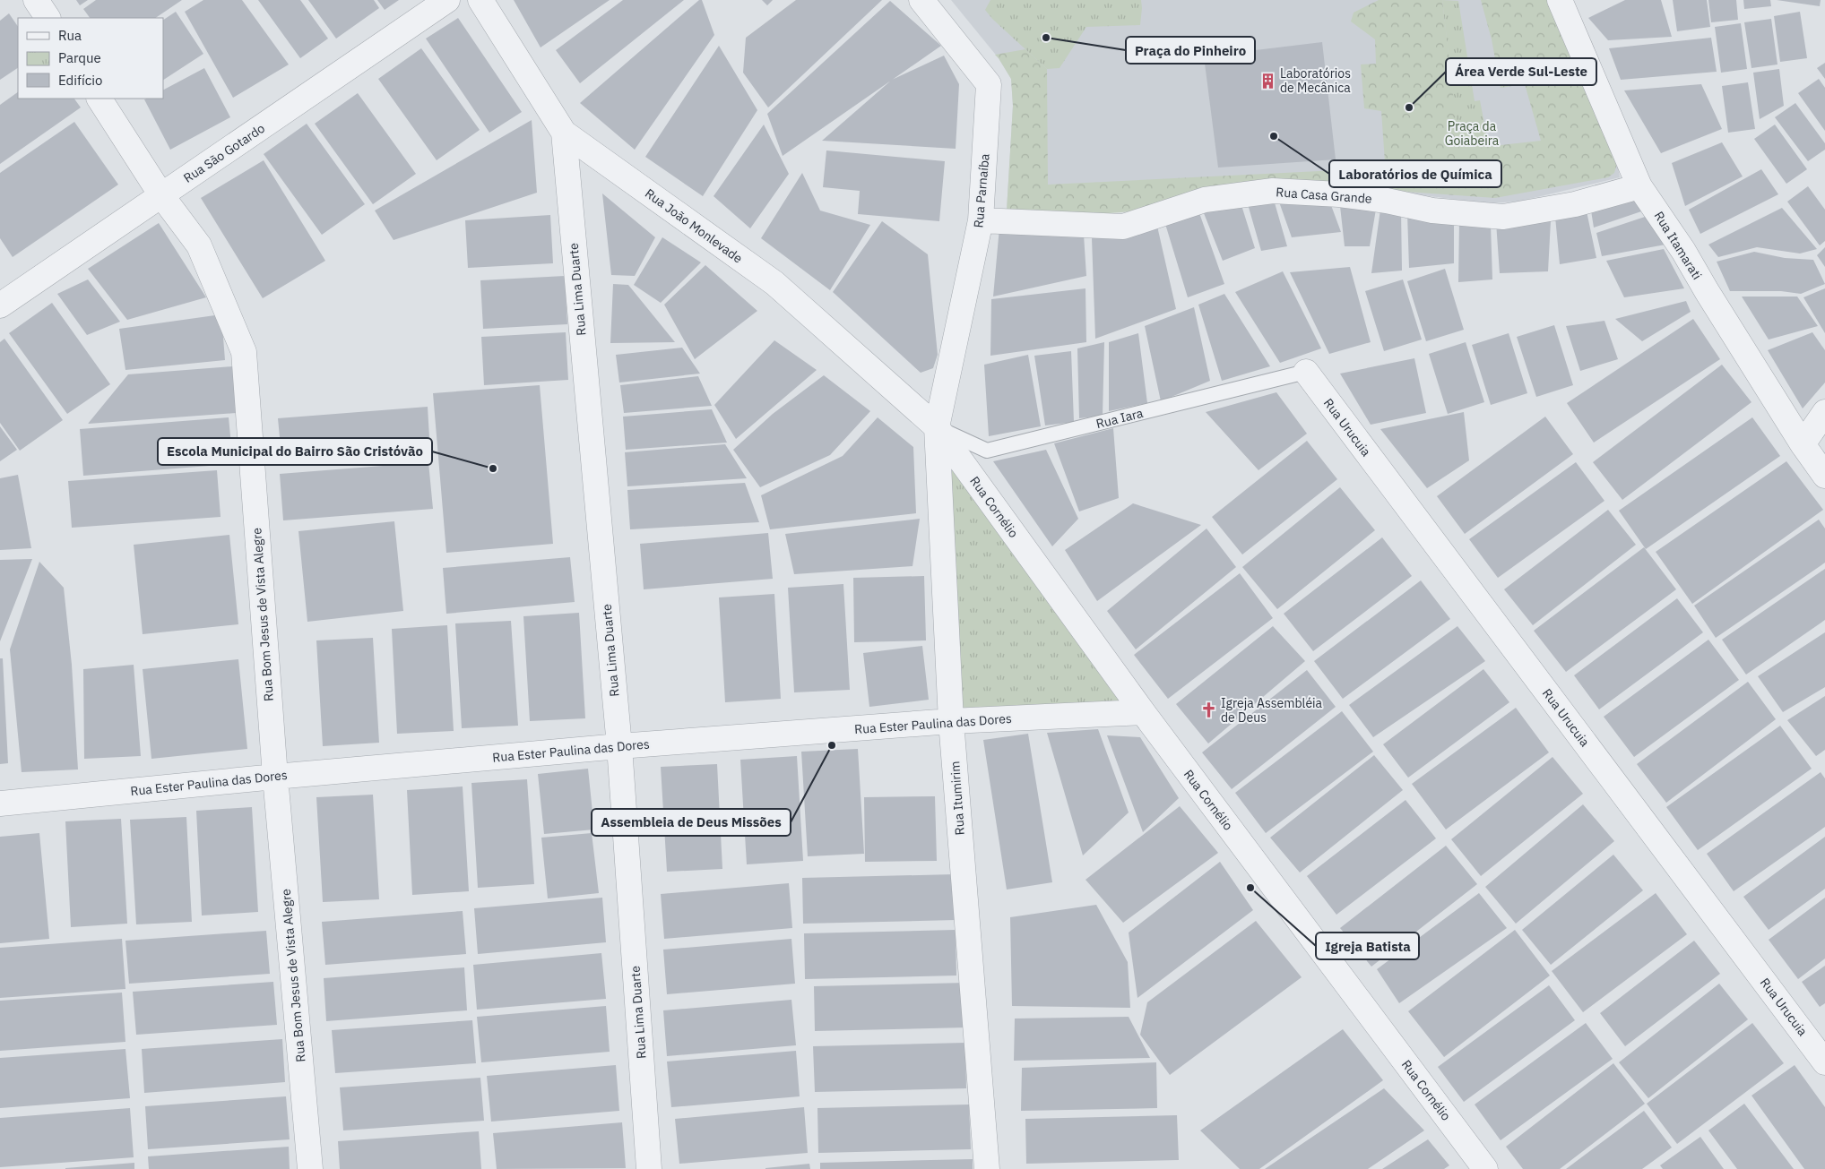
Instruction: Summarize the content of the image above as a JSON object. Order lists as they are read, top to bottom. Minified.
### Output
{"streets":{"street":["Rua São Gotardo","Rua Parnaíba","Rua Casa Grande","Rua João Monlevade","Rua Itamarati","Rua Lima Duarte","Rua Urucuia","Rua Cornélio","Rua Bom Jesus de Vista Alegre","Rua Ester Paulina das Dores","Rua Itumirim"],"lane":["Rua Iara"]},"crossings":[["Rua São Gotardo","Rua Bom Jesus de Vista Alegre"],["Rua Parnaíba","Rua Casa Grande"],["Rua Parnaíba","Rua João Monlevade"],["Rua Parnaíba","Rua Iara"],["Rua Parnaíba","Rua Cornélio"],["Rua Parnaíba","Rua Itumirim"],["Rua Casa Grande","Rua Itamarati"],["Rua João Monlevade","Rua Lima Duarte"],["Rua João Monlevade","Rua Iara"],["Rua João Monlevade","Rua Cornélio"],["Rua João Monlevade","Rua Itumirim"],["Rua Lima Duarte","Rua Ester Paulina das Dores"],["Rua Iara","Rua Urucuia"],["Rua Iara","Rua Cornélio"],["Rua Iara","Rua Itumirim"],["Rua Cornélio","Rua Ester Paulina das Dores"],["Rua Cornélio","Rua Itumirim"],["Rua Bom Jesus de Vista Alegre","Rua Ester Paulina das Dores"],["Rua Ester Paulina das Dores","Rua Itumirim"]],"parks":["Praça da Goiabeira"],"places":{"other":["Praça do Pinheiro","Área Verde Sul-Leste","Laboratórios de Química","Escola Municipal do Bairro São Cristóvão","Assembleia de Deus Missões","Igreja Batista"],"building":["Laboratórios de Mecânica"],"church":["Igreja Assembléia de Deus"]},"legend":["Rua","Parque","Edifício"]}
